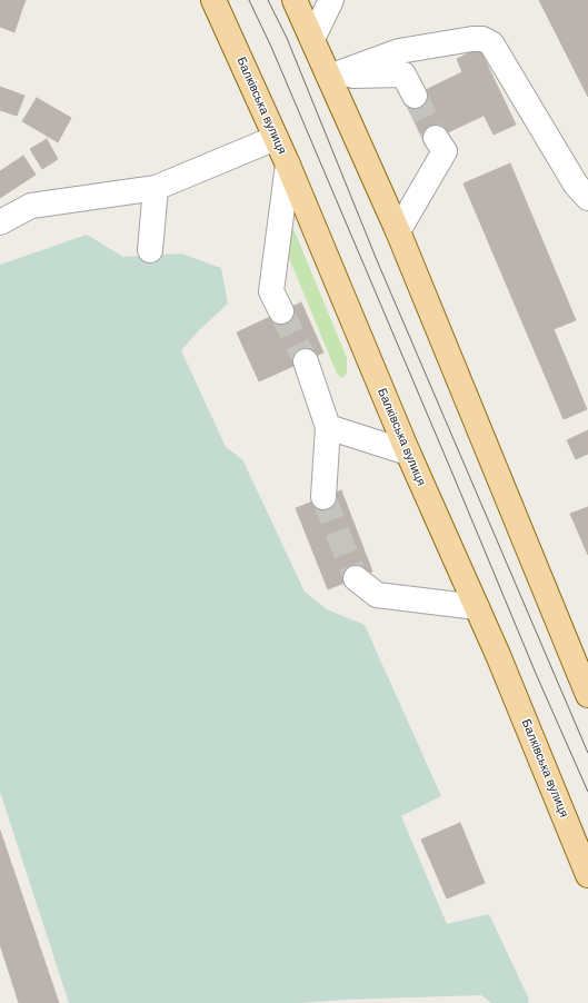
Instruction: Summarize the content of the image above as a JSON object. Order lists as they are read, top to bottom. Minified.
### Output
{"streets":{"main road":["Балківська вулиця"]}}
